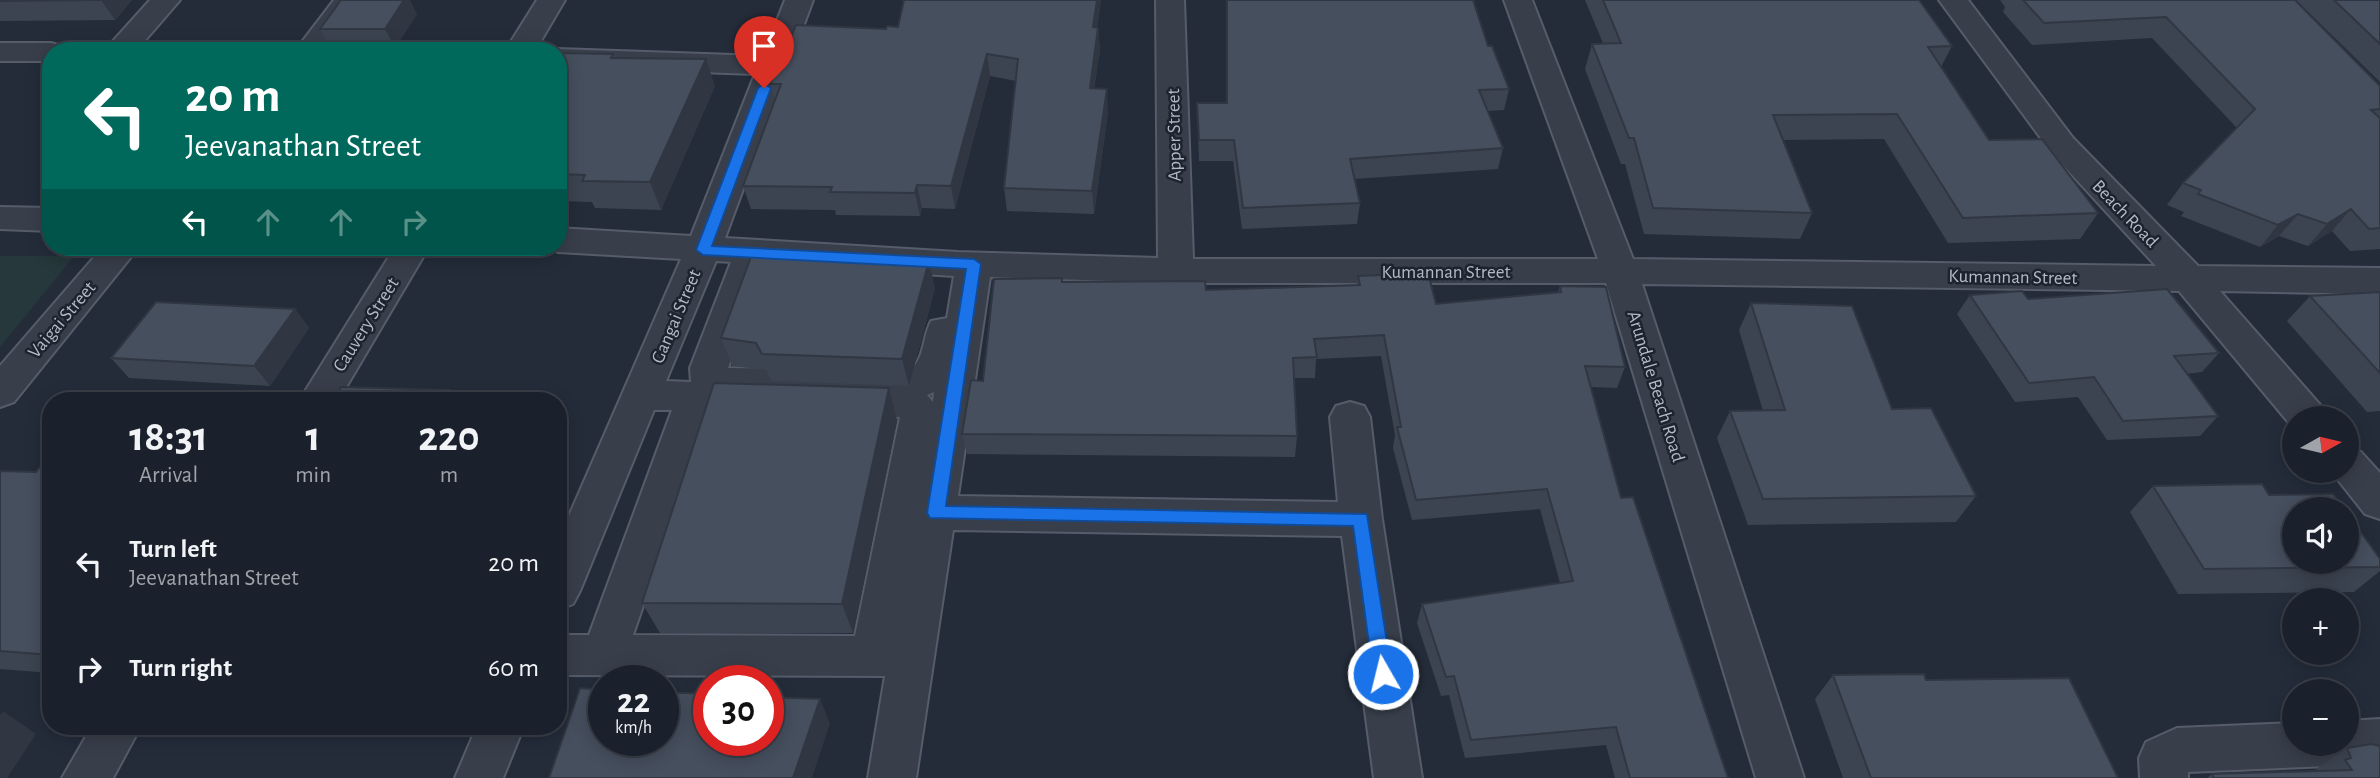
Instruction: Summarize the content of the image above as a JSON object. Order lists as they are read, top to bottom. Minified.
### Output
{"streets":{"street":["Apper Street","Beach Road","Kumannan Street","Gangai Street","Vaigai Street","Cauvery Street","Arundale Beach Road"]},"crossings":[["Apper Street","Kumannan Street"],["Beach Road","Kumannan Street"],["Kumannan Street","Gangai Street"],["Kumannan Street","Arundale Beach Road"]],"north":"right","page":{"turn":["20 m","Jeevanathan Street"],"eta":["18:31","Arrival","1","min","220","m"],"map_buttons":["+","−"],"list":[{"name":"Turn left","note":"Jeevanathan Street","value":"20 m"},{"name":"Turn right","value":"60 m"}],"speed":"22 km/h","limit":"30"}}
